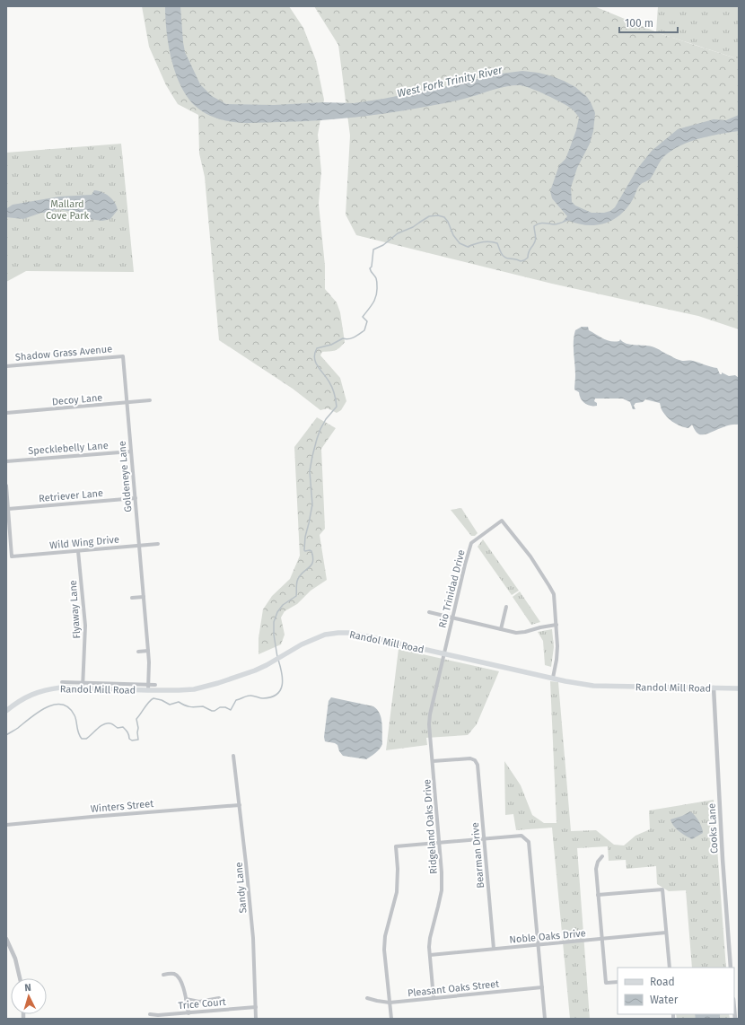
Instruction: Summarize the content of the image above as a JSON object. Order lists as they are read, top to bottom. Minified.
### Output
{"streets":{"main road":["Randol Mill Road"],"street":["Shadow Grass Avenue","Decoy Lane","Specklebelly Lane","Goldeneye Lane","Retriever Lane","Wild Wing Drive","Rio Trinidad Drive","Flyaway Lane","Winters Street","Ridgeland Oaks Drive","Cooks Lane","Bearman Drive","Sandy Lane","Noble Oaks Drive","Pleasant Oaks Street","Trice Court"]},"crossings":[["Shadow Grass Avenue","Goldeneye Lane"],["Decoy Lane","Goldeneye Lane"],["Specklebelly Lane","Goldeneye Lane"],["Goldeneye Lane","Retriever Lane"],["Goldeneye Lane","Wild Wing Drive"],["Goldeneye Lane","Randol Mill Road"],["Retriever Lane","Wild Wing Drive"],["Wild Wing Drive","Flyaway Lane"],["Rio Trinidad Drive","Randol Mill Road"],["Rio Trinidad Drive","Ridgeland Oaks Drive"],["Flyaway Lane","Randol Mill Road"],["Randol Mill Road","Ridgeland Oaks Drive"],["Randol Mill Road","Cooks Lane"],["Winters Street","Sandy Lane"],["Ridgeland Oaks Drive","Bearman Drive"],["Ridgeland Oaks Drive","Noble Oaks Drive"],["Ridgeland Oaks Drive","Pleasant Oaks Street"],["Bearman Drive","Noble Oaks Drive"],["Sandy Lane","Trice Court"]],"water":["West Fork Trinity River"],"parks":["Mallard Cove Park"],"legend":["Road","Water"],"scale_bar":"100 m","north":"top"}
